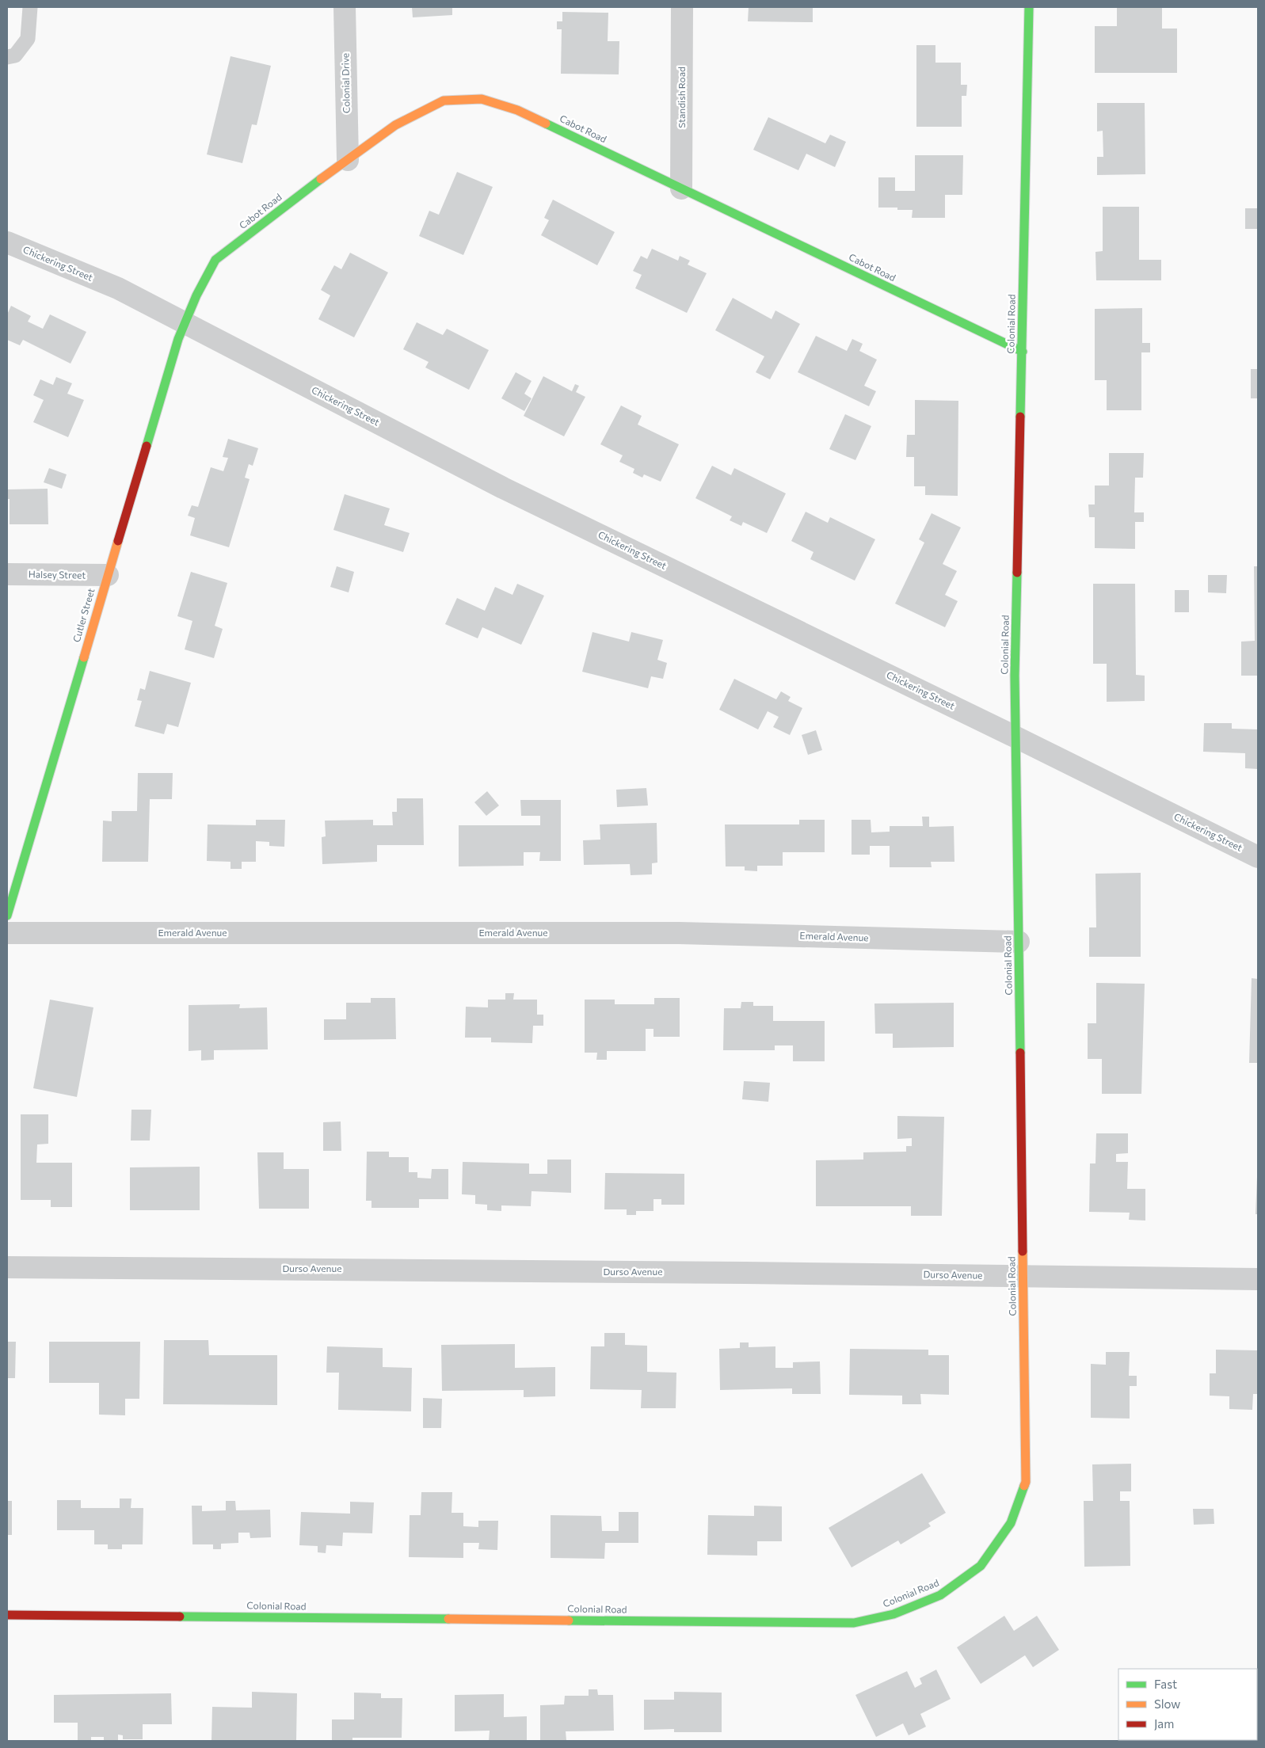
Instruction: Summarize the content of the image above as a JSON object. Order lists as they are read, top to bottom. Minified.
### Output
{"streets":{"street":["Colonial Drive","Standish Road","Cabot Road","Chickering Street","Colonial Road","Halsey Street","Cutler Street","Emerald Avenue","Durso Avenue"]},"crossings":[["Colonial Drive","Cabot Road"],["Standish Road","Cabot Road"],["Cabot Road","Chickering Street"],["Cabot Road","Colonial Road"],["Cabot Road","Cutler Street"],["Chickering Street","Colonial Road"],["Chickering Street","Cutler Street"],["Colonial Road","Emerald Avenue"],["Colonial Road","Durso Avenue"],["Halsey Street","Cutler Street"]],"legend":["Fast","Slow","Jam"]}
